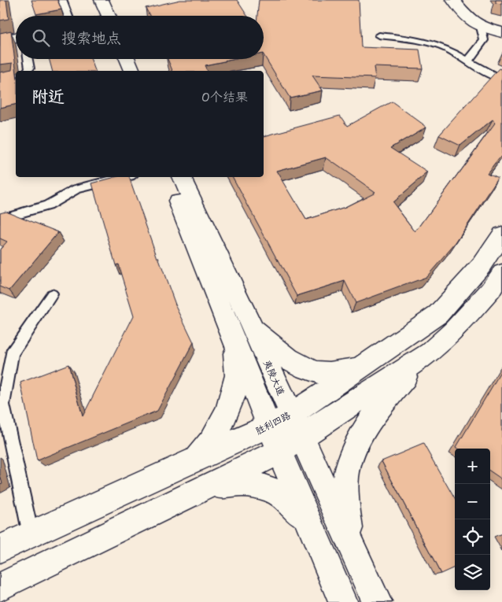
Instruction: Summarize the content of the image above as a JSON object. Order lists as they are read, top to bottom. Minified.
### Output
{"streets":{"main road":["夷陵大道","胜利四路"]},"crossings":[["夷陵大道","胜利四路"]],"page":{"search":"搜索地点","heading":["附近","0个结果"],"map_buttons":["+","−"]}}
